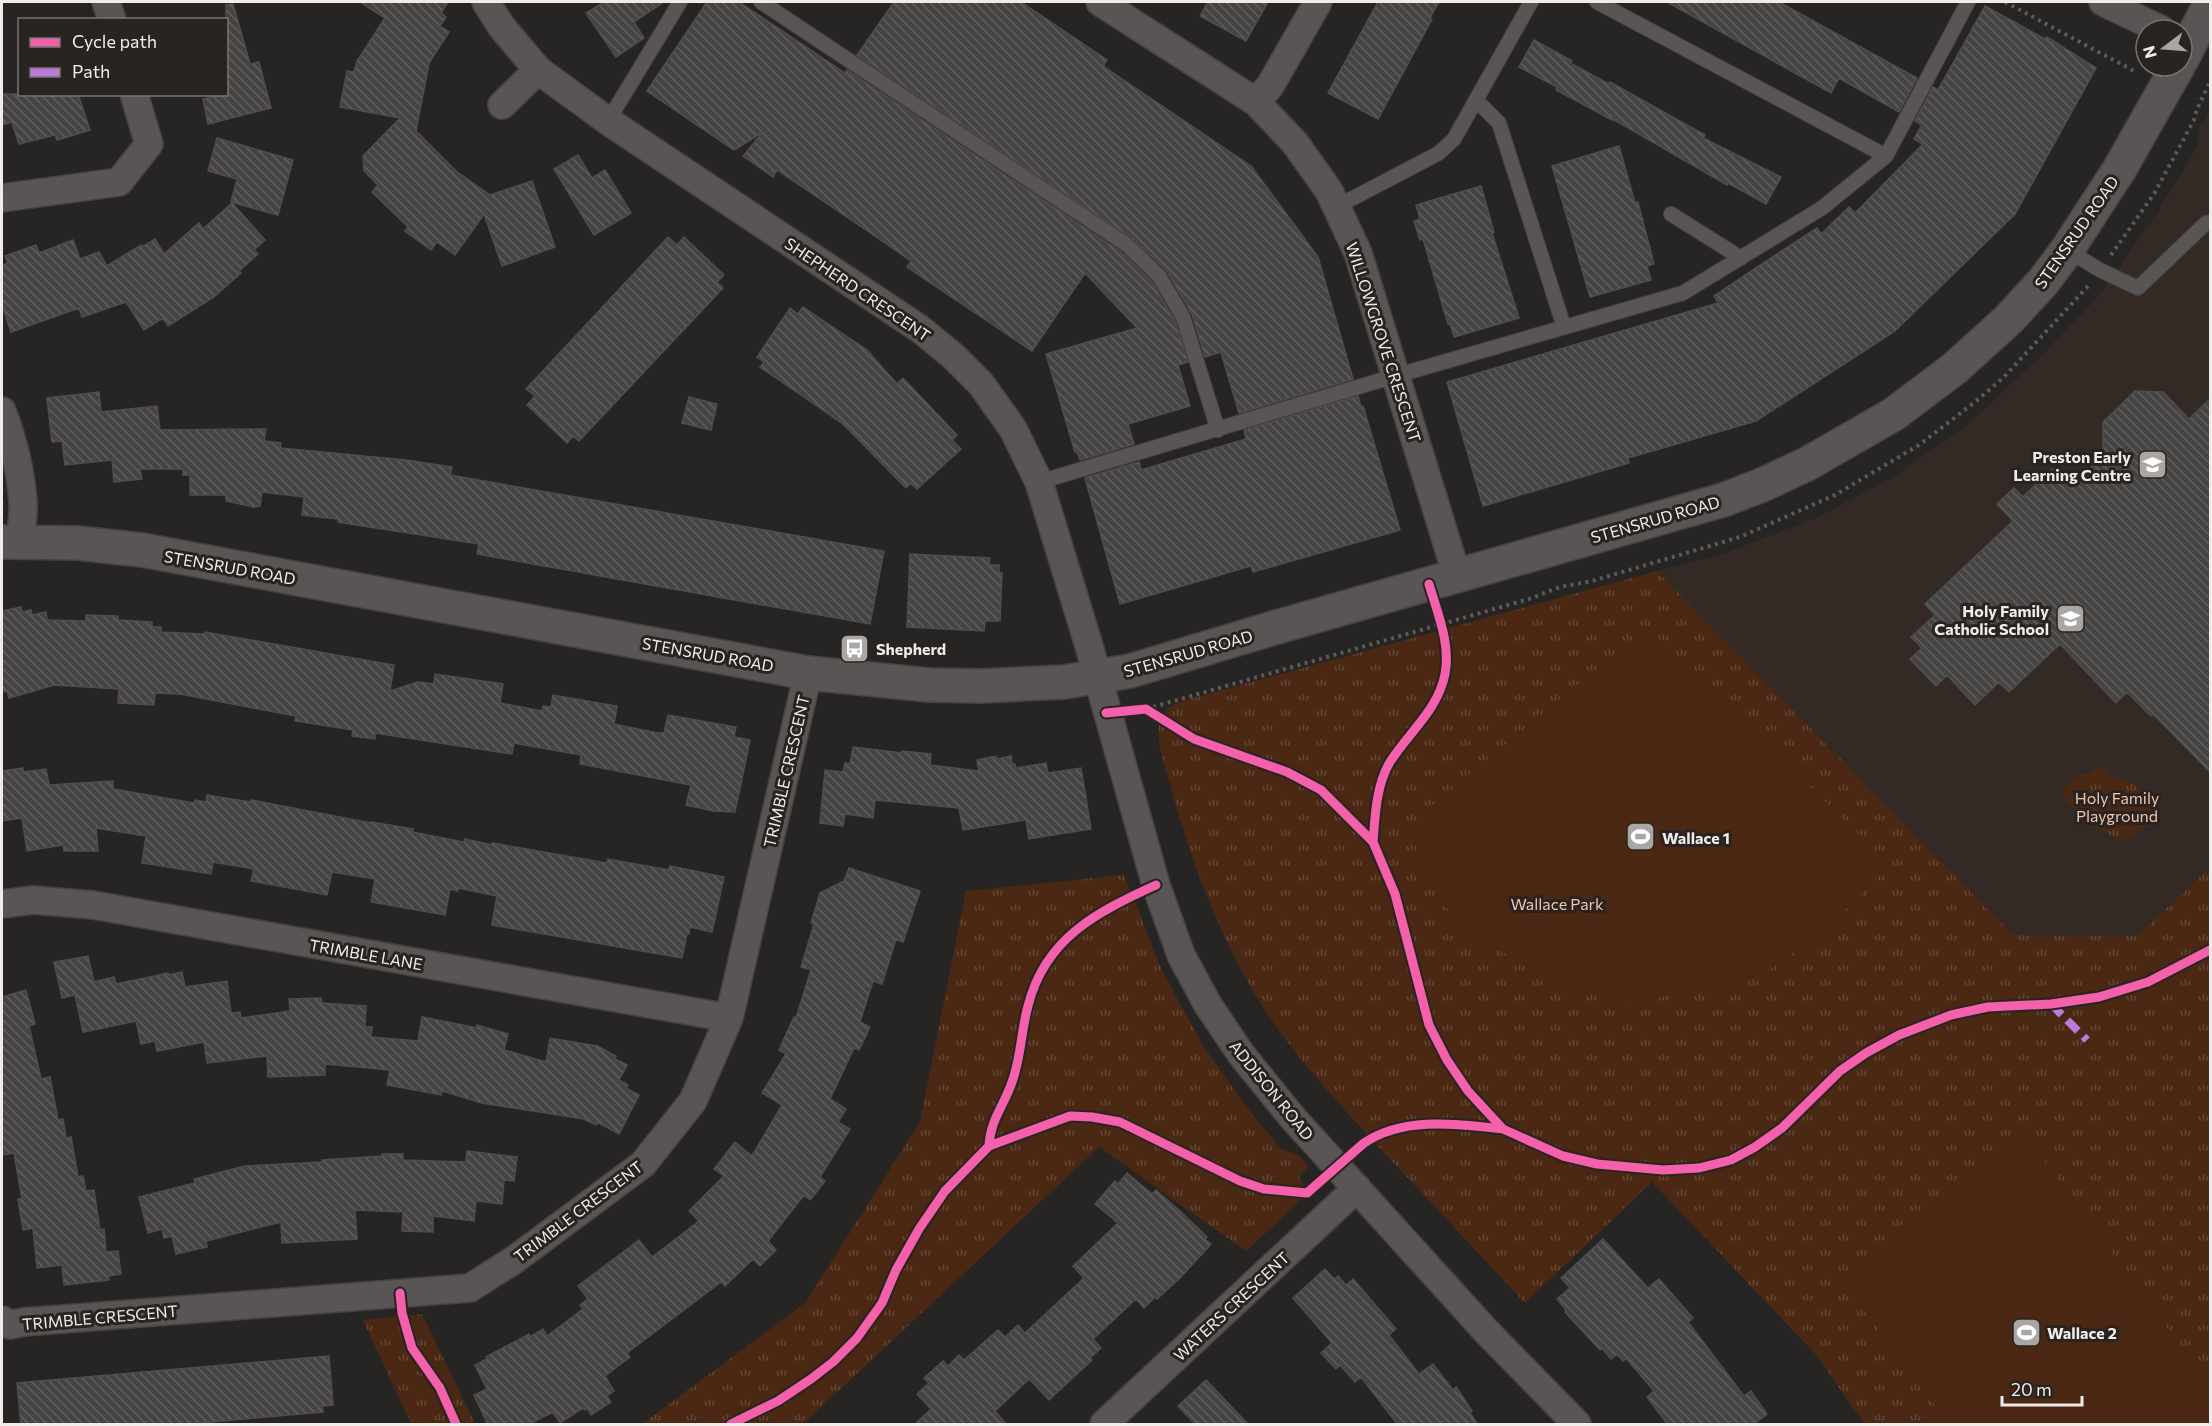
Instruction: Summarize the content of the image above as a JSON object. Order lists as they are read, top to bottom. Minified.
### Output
{"streets":{"street":["STENSRUD ROAD","SHEPHERD CRESCENT","WILLOWGROVE CRESCENT","TRIMBLE CRESCENT","TRIMBLE LANE","ADDISON ROAD","WATERS CRESCENT"]},"crossings":[["STENSRUD ROAD","SHEPHERD CRESCENT"],["STENSRUD ROAD","WILLOWGROVE CRESCENT"],["STENSRUD ROAD","TRIMBLE CRESCENT"],["STENSRUD ROAD","ADDISON ROAD"],["SHEPHERD CRESCENT","ADDISON ROAD"],["TRIMBLE CRESCENT","TRIMBLE LANE"],["ADDISON ROAD","WATERS CRESCENT"]],"parks":["Holy Family Playground","Wallace Park"],"places":{"school or university":["Preston Early Learning Centre","Holy Family Catholic School"],"bus stop":["Shepherd"],"sports":["Wallace 1","Wallace 2"]},"legend":["Cycle path","Path"],"scale_bar":"20 m","north":"left"}
